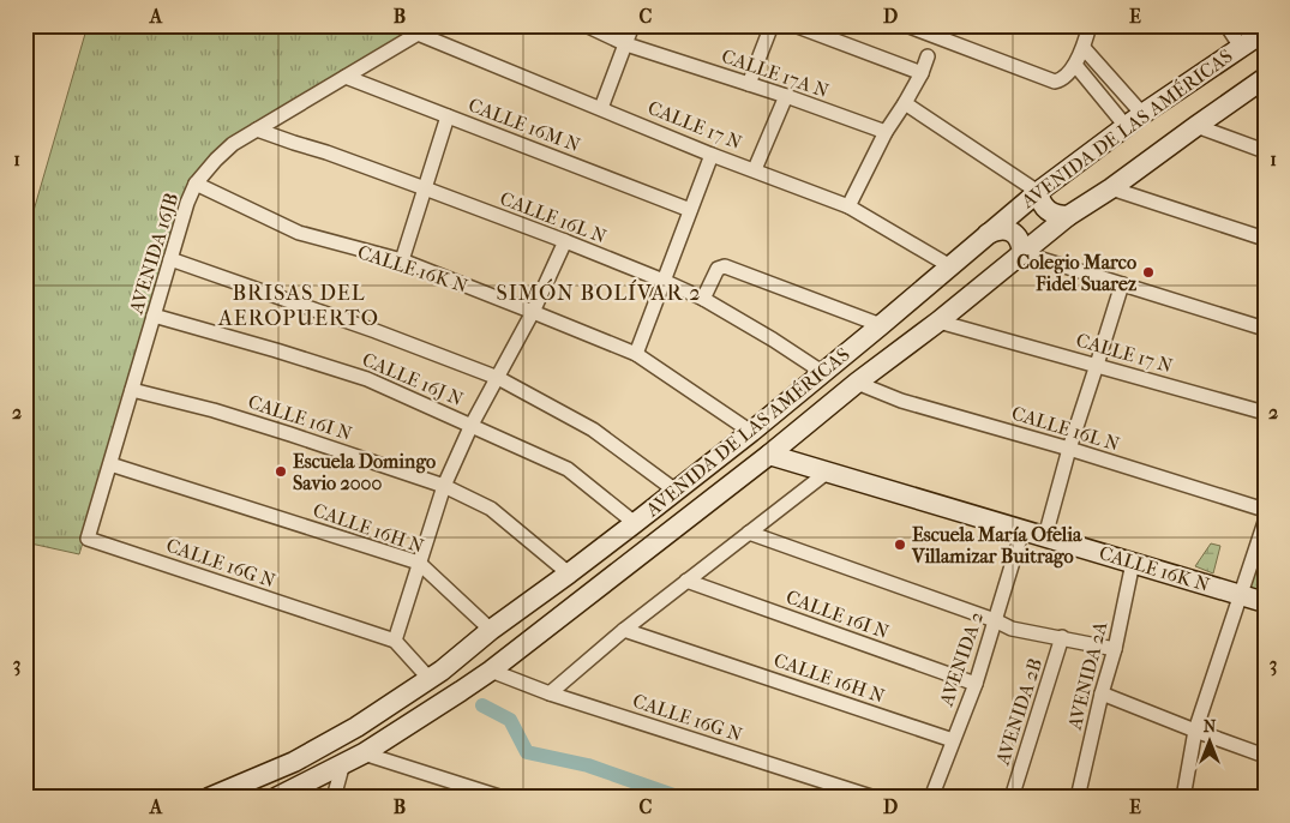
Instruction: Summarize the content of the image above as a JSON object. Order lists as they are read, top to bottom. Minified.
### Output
{"streets":{"main road":["AVENIDA DE LAS AMÉRICAS","CALLE 16K N"],"street":["CALLE 17A N","CALLE 16M N","CALLE 17 N","CALLE 16L N","AVENIDA 16JB","CALLE 16J N","CALLE 16I N","CALLE 16H N","CALLE 16G N","AVENIDA 2","AVENIDA 2A","AVENIDA 2B"]},"crossings":[["CALLE 16M N","AVENIDA 16JB"],["CALLE 17 N","AVENIDA DE LAS AMÉRICAS"],["CALLE 17 N","AVENIDA 16JB"],["AVENIDA DE LAS AMÉRICAS","CALLE 16L N"],["AVENIDA DE LAS AMÉRICAS","CALLE 16K N"],["AVENIDA DE LAS AMÉRICAS","CALLE 16J N"],["AVENIDA DE LAS AMÉRICAS","CALLE 16I N"],["AVENIDA DE LAS AMÉRICAS","CALLE 16H N"],["AVENIDA DE LAS AMÉRICAS","CALLE 16G N"],["CALLE 16L N","AVENIDA 16JB"],["AVENIDA 16JB","CALLE 16K N"],["AVENIDA 16JB","CALLE 16J N"],["AVENIDA 16JB","CALLE 16I N"],["AVENIDA 16JB","CALLE 16H N"],["AVENIDA 16JB","CALLE 16G N"],["CALLE 16K N","AVENIDA 2"],["CALLE 16K N","AVENIDA 2A"],["CALLE 16I N","AVENIDA 2"],["CALLE 16H N","AVENIDA 2"]],"districts":["BRISAS DEL AEROPUERTO","SIMÓN BOLÍVAR 2"],"places":["Colegio Marco Fidel Suarez","Escuela Domingo Savio 2000","Escuela María Ofelia Villamizar Buitrago"],"north":"top","grid":{"columns":["A","B","C","D","E"],"rows":["1","2","3"]}}
